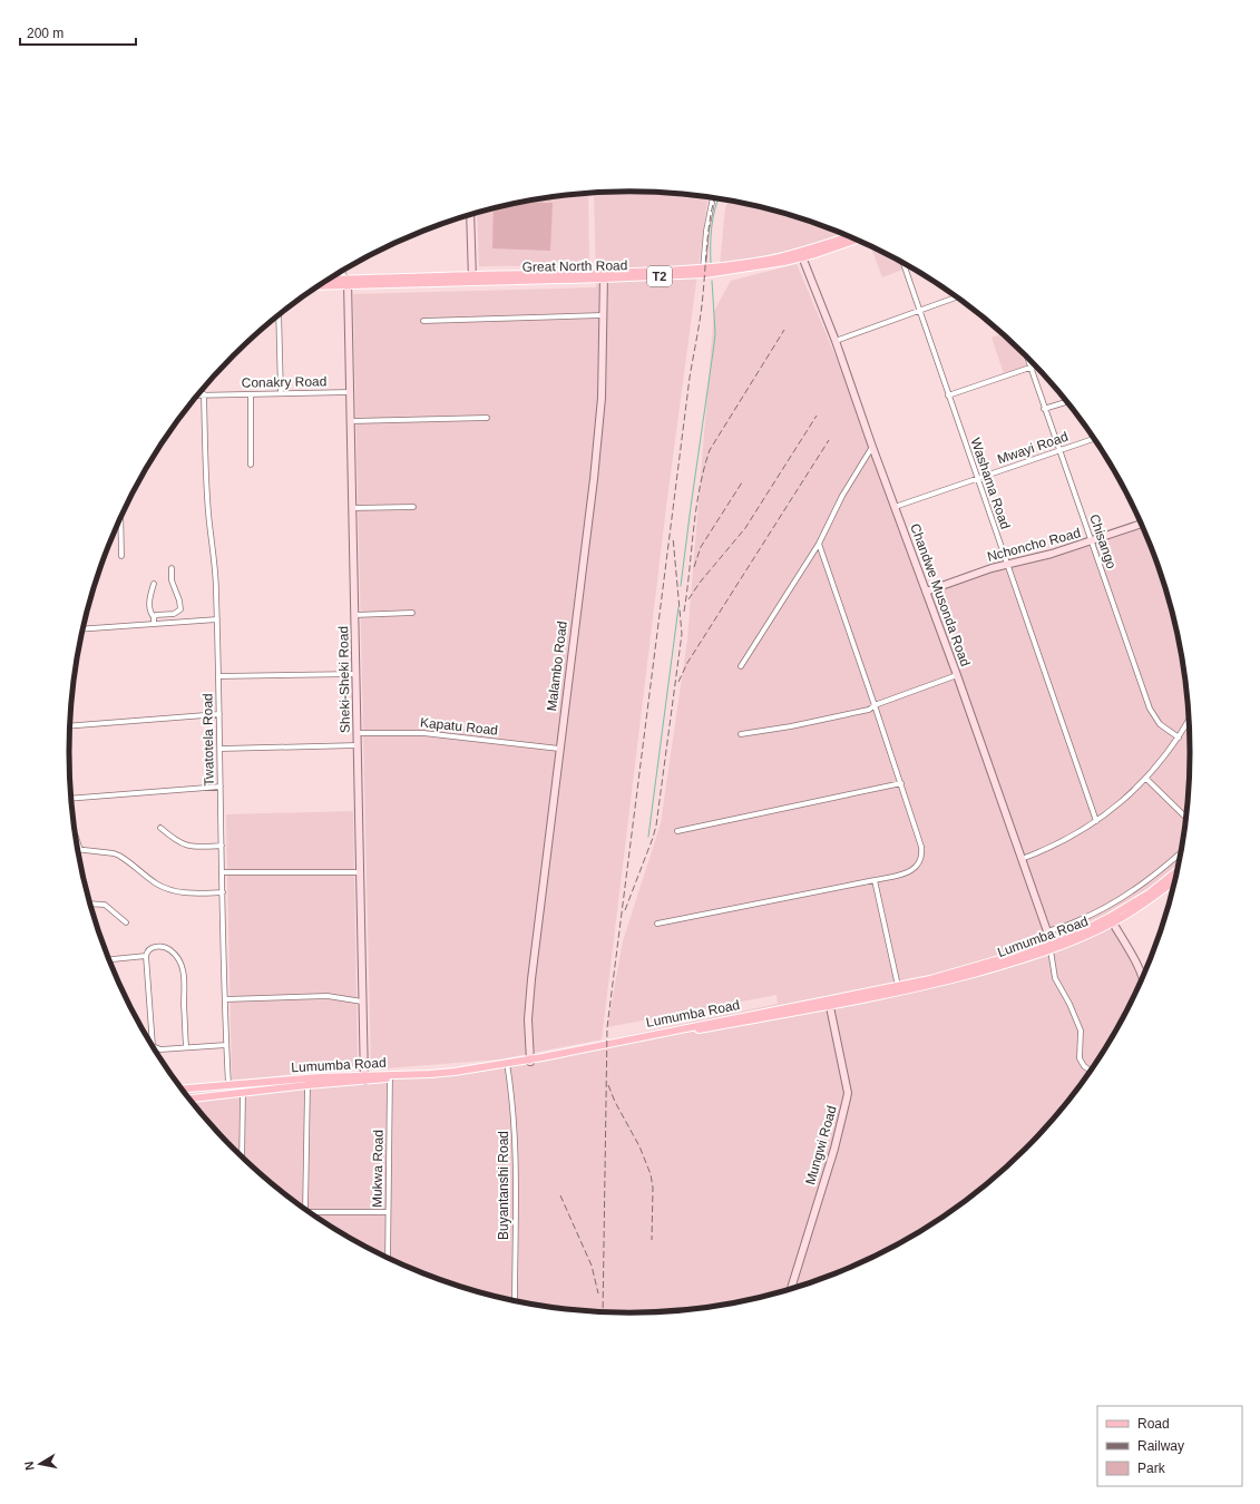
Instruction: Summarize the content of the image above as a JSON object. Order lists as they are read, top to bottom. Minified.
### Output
{"streets":{"main road":["Great North Road","T2","Lumumba Road"],"street":["Conakry Road","Mwayi Road","Washama Road","Chisango","Nchoncho Road","Chandwe Musonda Road","Malambo Road","Sheki-Sheki Road","Kapatu Road","Twatotela Road","Mungwi Road","Mukwa Road","Buyantanshi Road"]},"crossings":[["Great North Road","Chandwe Musonda Road"],["Great North Road","Malambo Road"],["Great North Road","Sheki-Sheki Road"],["Conakry Road","Sheki-Sheki Road"],["Conakry Road","Twatotela Road"],["Mwayi Road","Washama Road"],["Mwayi Road","Chisango"],["Mwayi Road","Chandwe Musonda Road"],["Washama Road","Nchoncho Road"],["Chisango","Nchoncho Road"],["Nchoncho Road","Chandwe Musonda Road"],["Chandwe Musonda Road","Lumumba Road"],["Malambo Road","Kapatu Road"],["Malambo Road","Lumumba Road"],["Sheki-Sheki Road","Kapatu Road"],["Sheki-Sheki Road","Lumumba Road"],["Twatotela Road","Lumumba Road"],["Lumumba Road","Mungwi Road"],["Lumumba Road","Mukwa Road"],["Lumumba Road","Buyantanshi Road"]],"legend":["Road","Railway","Park"],"scale_bar":"200 m","north":"left"}
